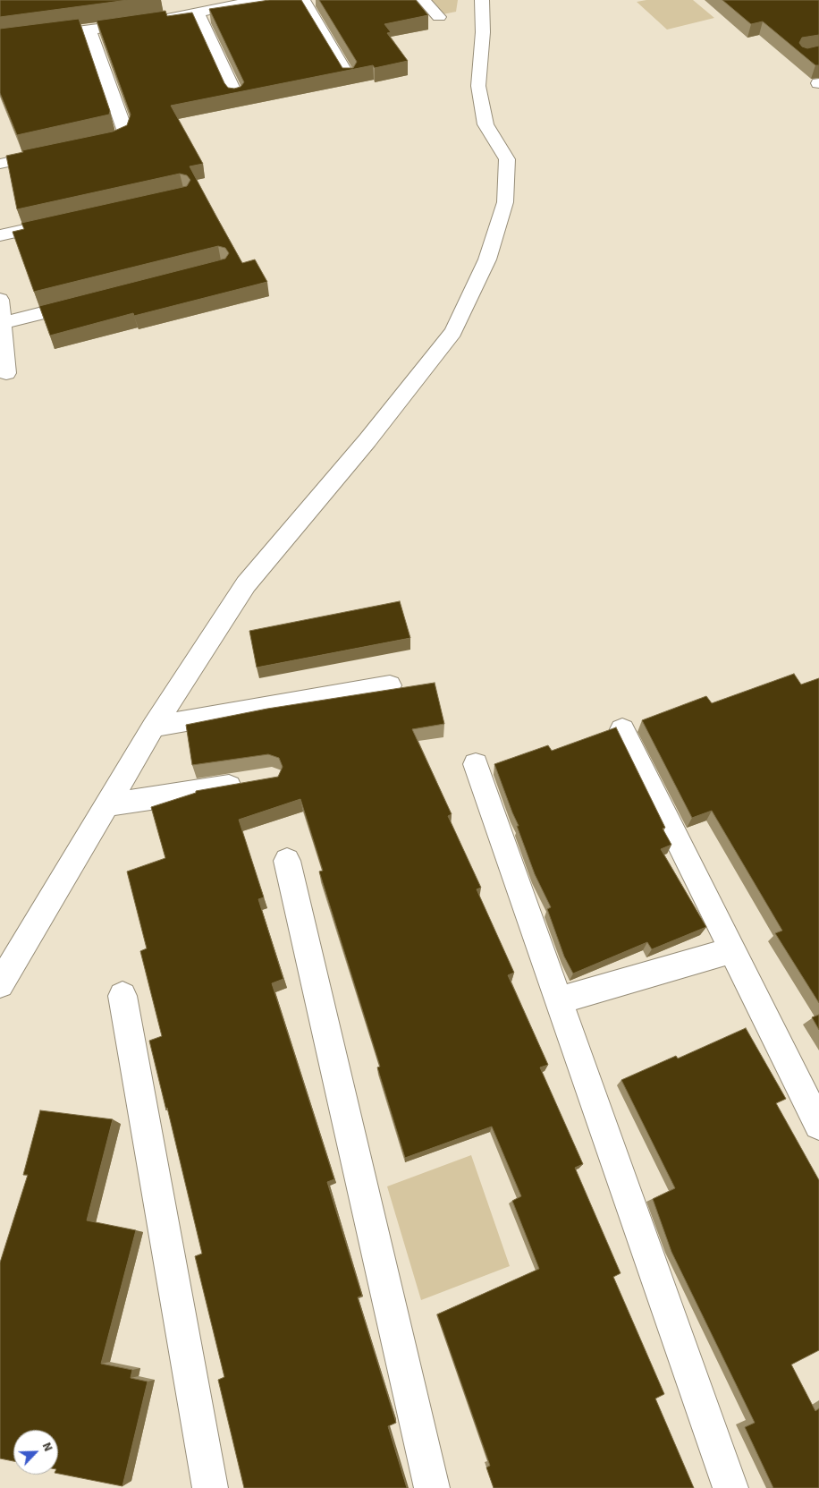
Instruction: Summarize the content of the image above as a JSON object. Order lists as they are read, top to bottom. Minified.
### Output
{"north":"top right"}
